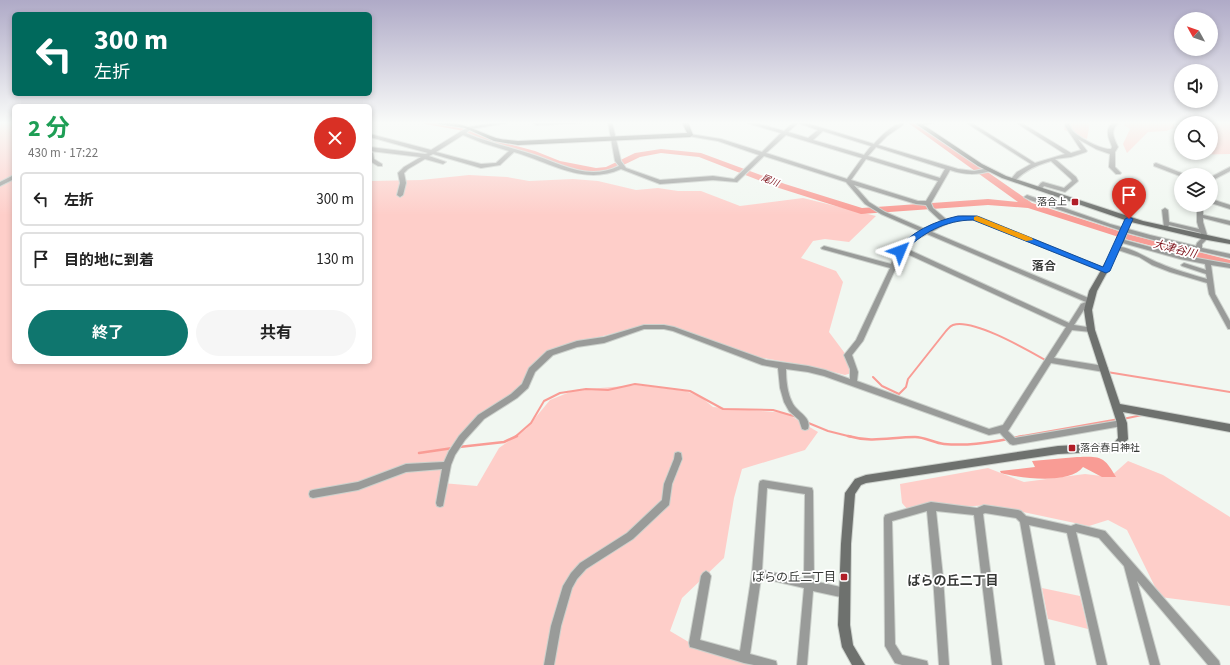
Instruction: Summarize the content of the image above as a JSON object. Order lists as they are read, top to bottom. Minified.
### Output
{"districts":["落合","ばらの丘二丁目"],"water":["尾川","大津谷川"],"places":{"transit":["落合上","落合春日神社","ばらの丘二丁目"]},"north":"top left","page":{"turn":["300 m","左折"],"heading":["2 分","430 m · 17:22"],"list":[{"name":"左折","value":"300 m"},{"name":"目的地に到着","value":"130 m"}],"buttons":["終了","共有"]}}
